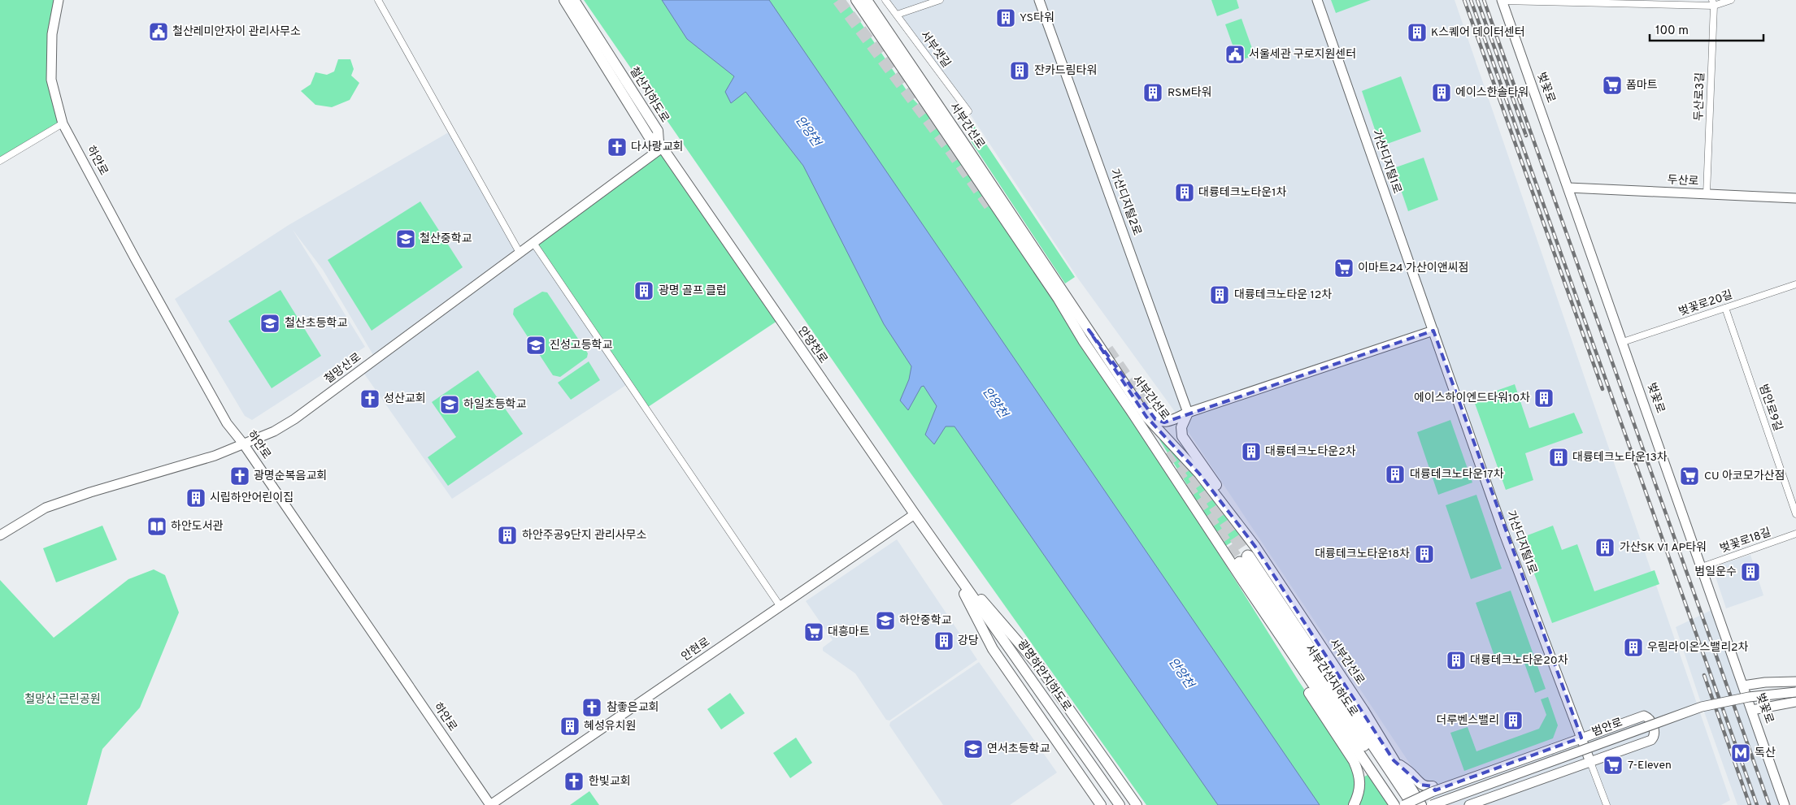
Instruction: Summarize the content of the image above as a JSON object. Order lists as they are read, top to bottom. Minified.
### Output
{"streets":{"highway":["서부간선지하도로"],"main road":["철산지하도로","서부간선로","안양천로","광명하안지하도로"],"street":["서부샛길","벚꽃로","두산로3길","하안로","가산디지털1로","두산로","가산디지털2로","벚꽃로20길","철망산로","범안로9길","벚꽃로18길","안현로","범안로"]},"crossings":[["벚꽃로","두산로"],["벚꽃로","벚꽃로20길"],["벚꽃로","벚꽃로18길"],["철산지하도로","안양천로"],["철산지하도로","철망산로"],["두산로3길","두산로"],["하안로","철망산로"],["하안로","안현로"],["벚꽃로20길","범안로9길"],["안양천로","철망산로"],["안양천로","안현로"],["안양천로","광명하안지하도로"]],"water":["안양천"],"parks":["철망산 근린공원"],"places":{"building":["YS타워","K스퀘어 데이터센터","잔카드림타워","RSM타워","에이스한솔타워","대륭테크노타운1차","광명 골프 클럽","대륭테크노타운 12차","에이스하이엔드타워10차","대륭테크노타운2차","대륭테크노타운13차","대륭테크노타운17차","시립하안어린이집","하안주공9단지 관리사무소","가산SK V1 AP타워","대륭테크노타운18차","범일운수","강당","우림라이온스밸리2차","대륭테크노타운20차","더루벤스밸리","혜성유치원"],"public building":["철산레미안자이 관리사무소","서울세관 구로지원센터"],"supermarket":["폼마트","이마트24 가산이앤씨점","CU 아코모가산점","대흥마트","7-Eleven"],"church":["다사랑교회","성산교회","광명순복음교회","참좋은교회","한빛교회"],"school or university":["철산중학교","철산초등학교","진성고등학교","하일초등학교","하안중학교","연서초등학교"],"library":["하안도서관"],"metro station":["독산"]},"scale_bar":"100 m"}
